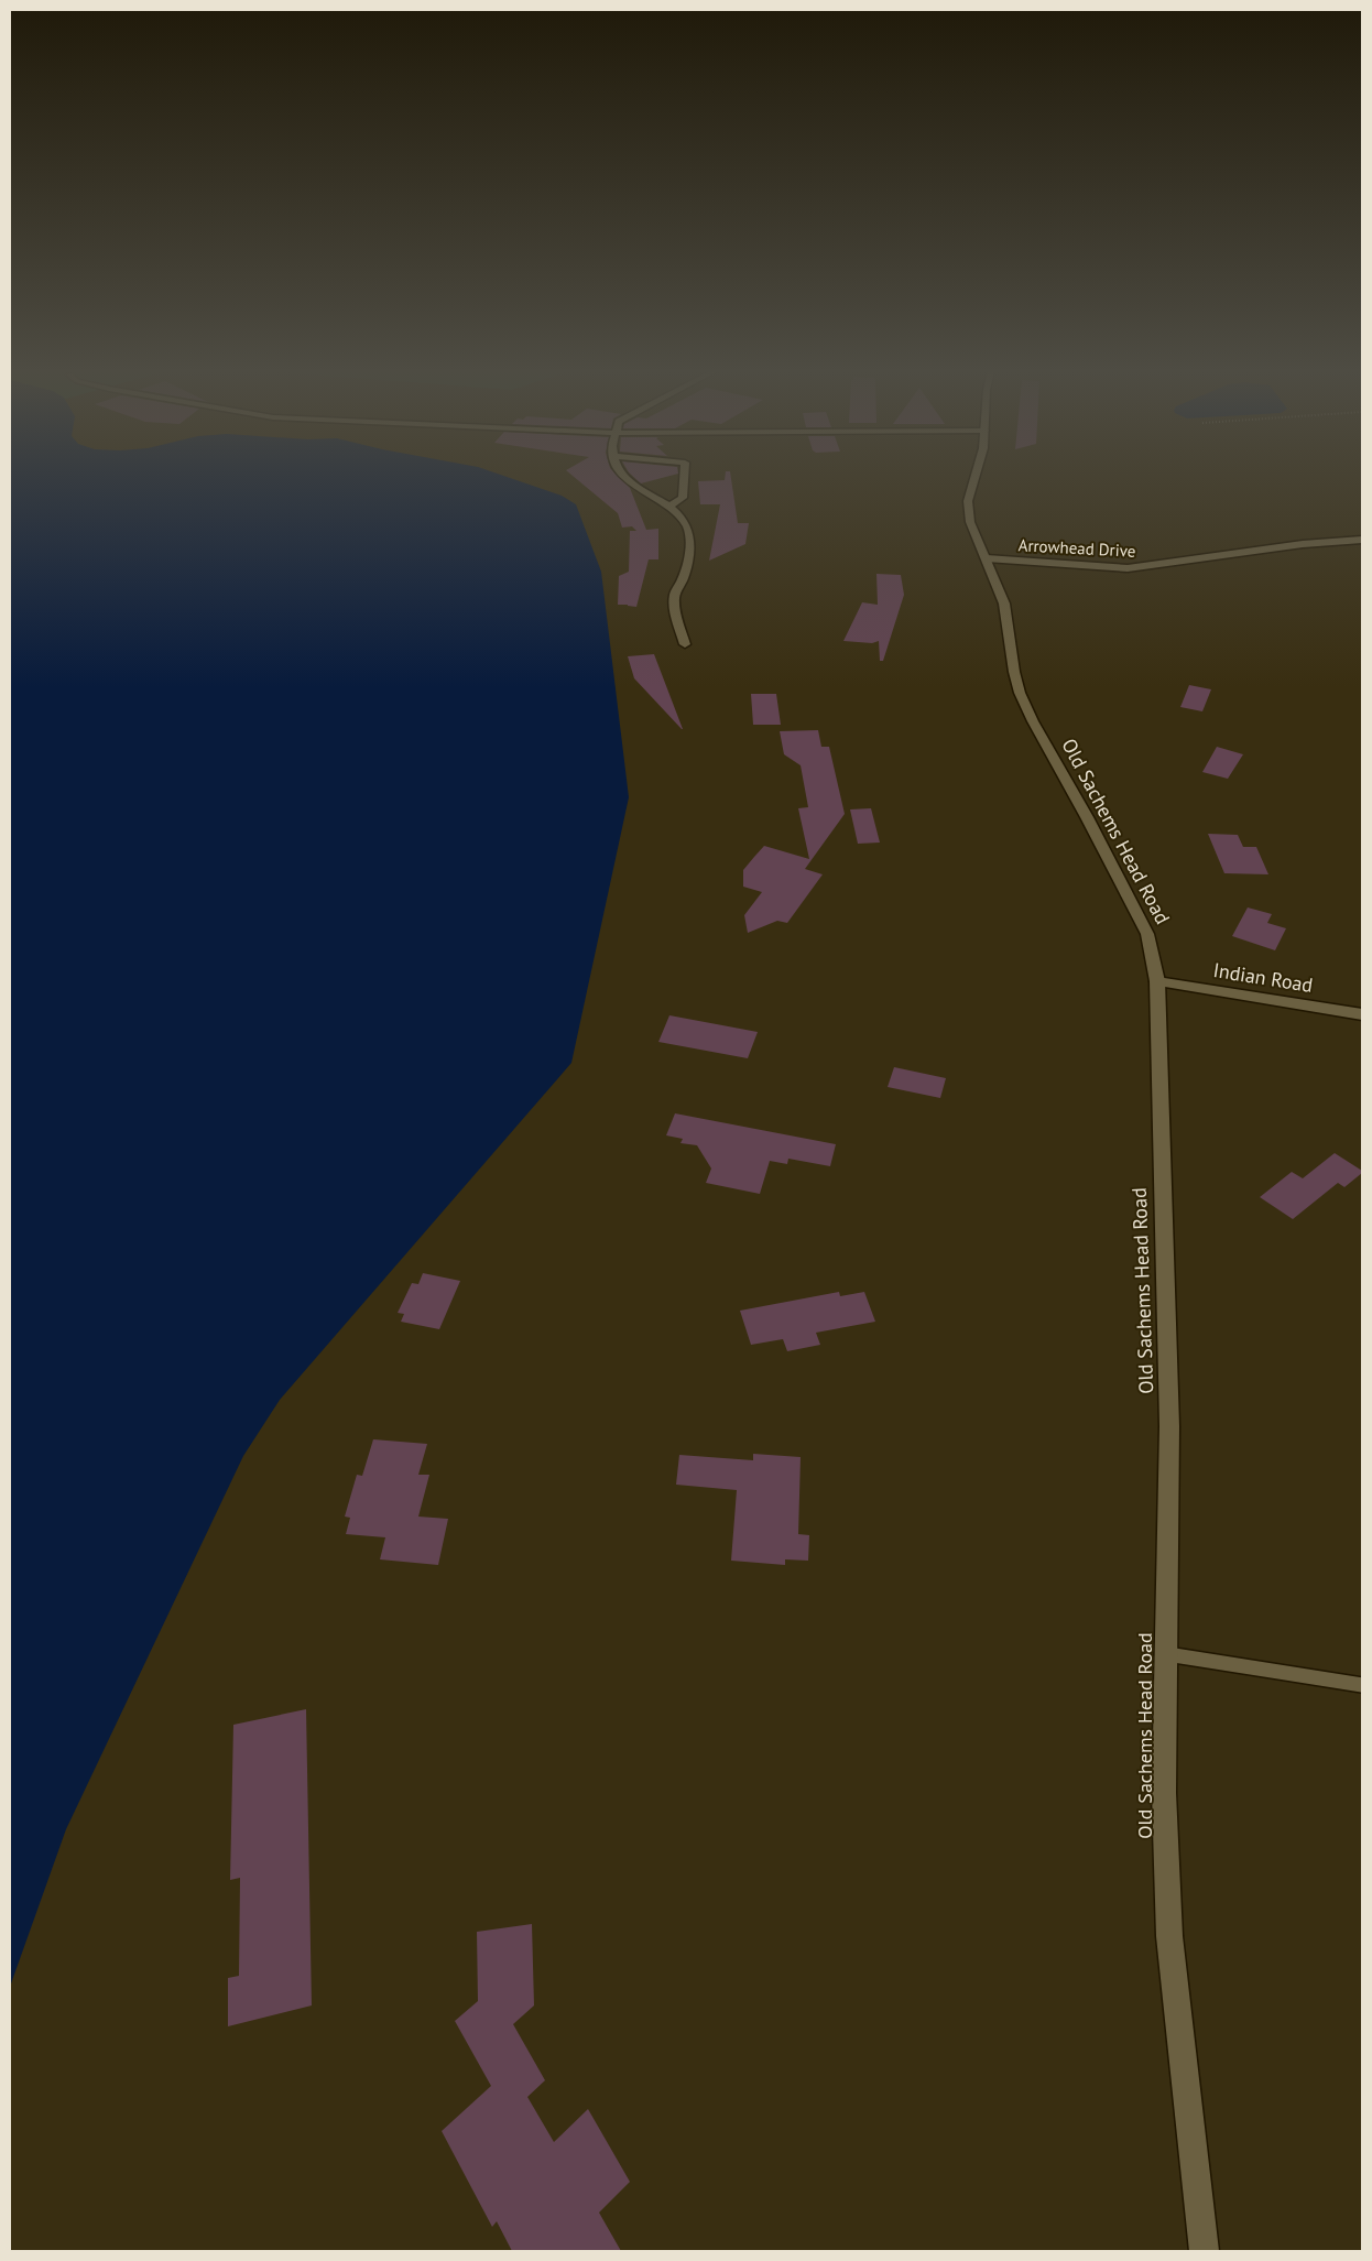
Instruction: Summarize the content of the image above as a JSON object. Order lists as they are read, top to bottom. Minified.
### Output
{"streets":{"street":["Arrowhead Drive","Old Sachems Head Road","Indian Road"]},"crossings":[["Arrowhead Drive","Old Sachems Head Road"],["Old Sachems Head Road","Indian Road"]]}
